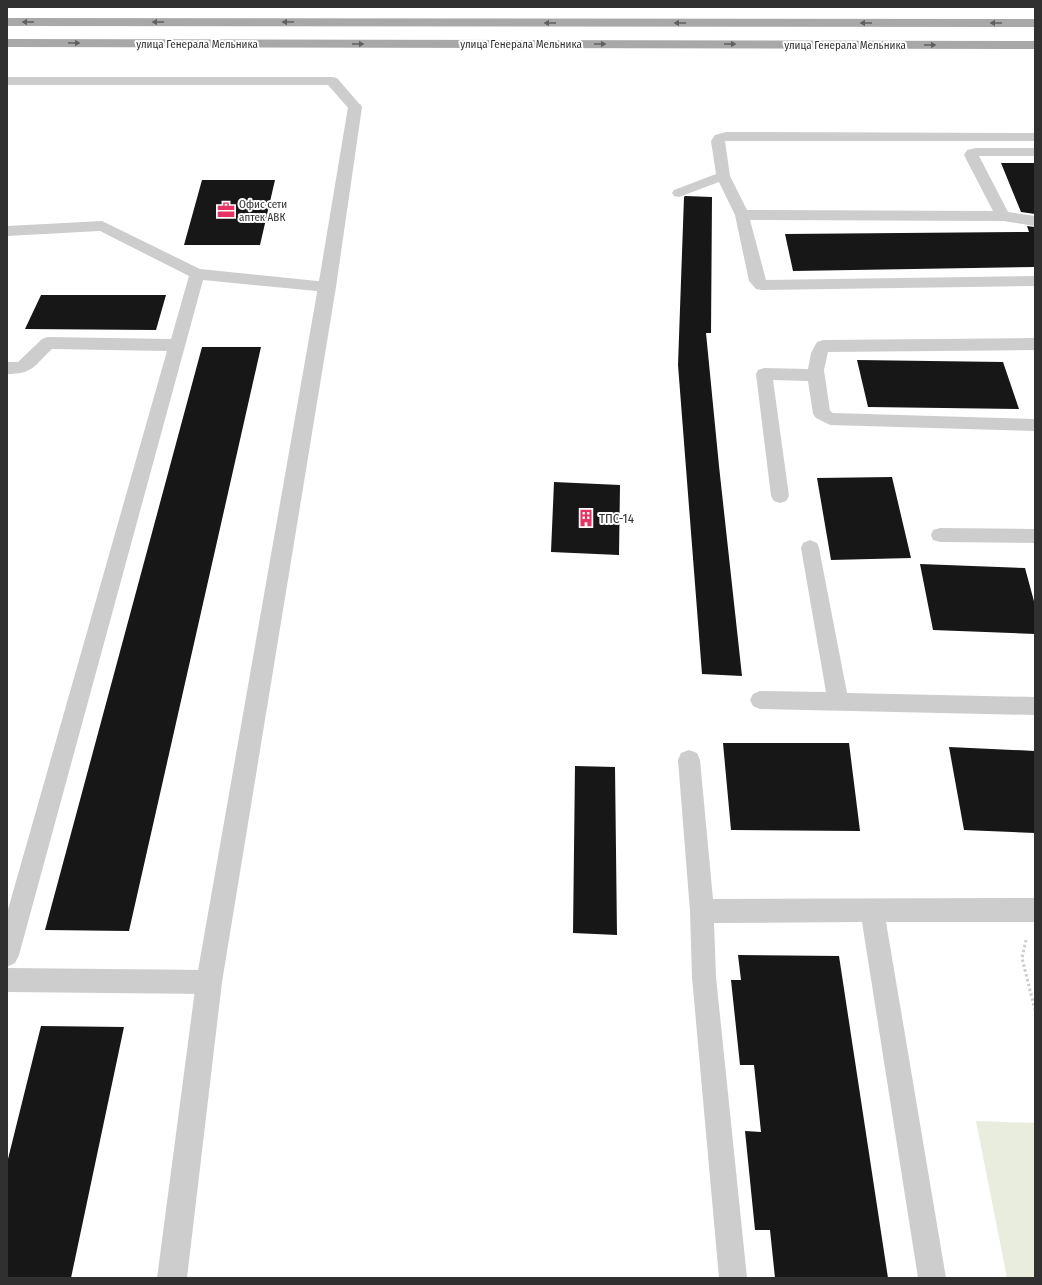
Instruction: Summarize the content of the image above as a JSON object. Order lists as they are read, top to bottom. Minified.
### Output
{"streets":{"main road":["улица Генерала Мельника"]},"places":{"office":["Офис сети аптек АВК"],"building":["ТПС-14"]}}
